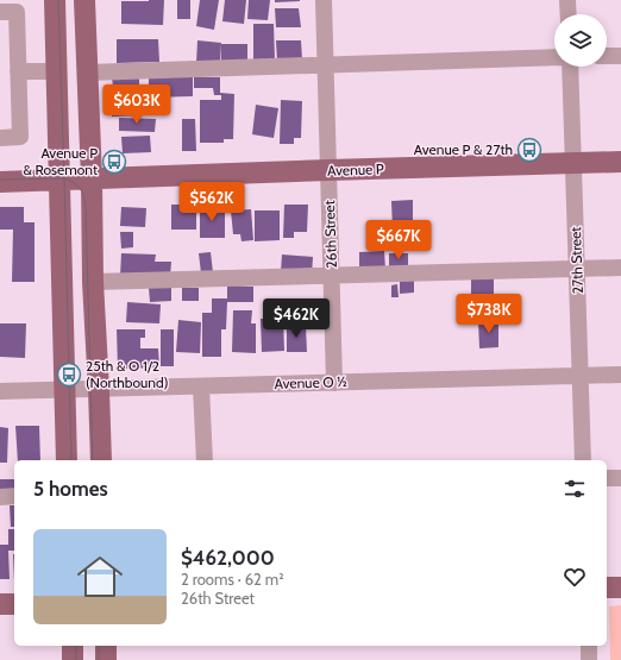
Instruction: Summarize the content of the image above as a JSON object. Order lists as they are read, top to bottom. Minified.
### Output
{"streets":{"main road":["Avenue P"],"street":["26th Street","27th Street","Avenue O ½"]},"crossings":[["Avenue P","26th Street"],["Avenue P","27th Street"],["26th Street","Avenue O ½"],["27th Street","Avenue O ½"]],"places":{"bus stop":["Avenue P & 27th","Avenue P & Rosemont","25th & O 1/2 (Northbound)"]},"page":{"price":["$603K","$562K","$667K","$738K","$462K"],"heading":"5 homes","list":[{"name":"$462,000","note":"2 rooms · 62 m² · 26th Street"}]}}
